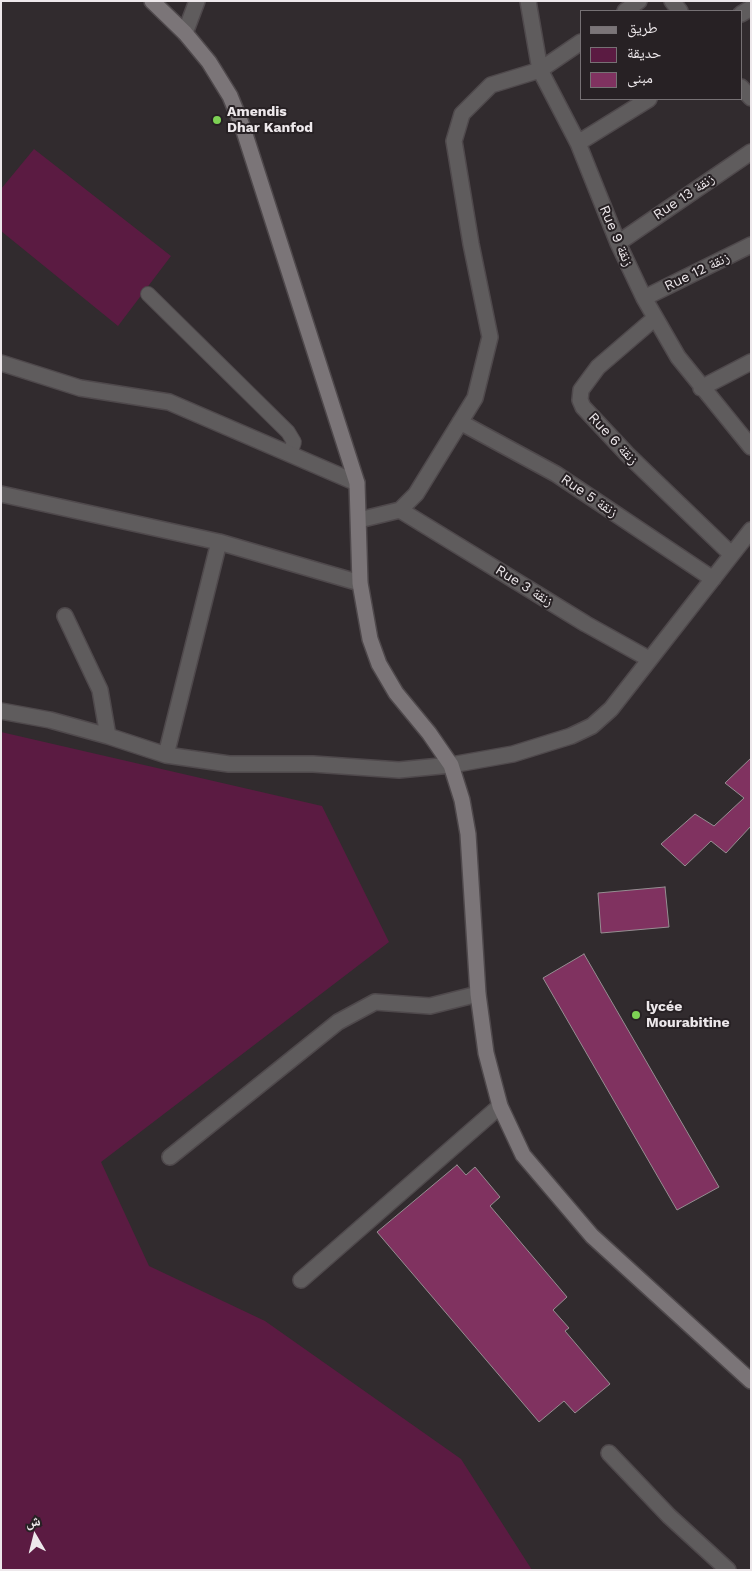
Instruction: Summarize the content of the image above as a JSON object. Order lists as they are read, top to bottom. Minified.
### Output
{"streets":{"street":["Rue 13 زنقة","Rue 9 زنقة","Rue 12 زنقة","Rue 6 زنقة","Rue 5 زنقة","Rue 3 زنقة"]},"crossings":[["Rue 13 زنقة","Rue 9 زنقة"],["Rue 9 زنقة","Rue 12 زنقة"],["Rue 9 زنقة","Rue 6 زنقة"]],"places":["Amendis Dhar Kanfod","lycée Mourabitine"],"legend":["طريق","حديقة","مبنى"],"north":"top"}
